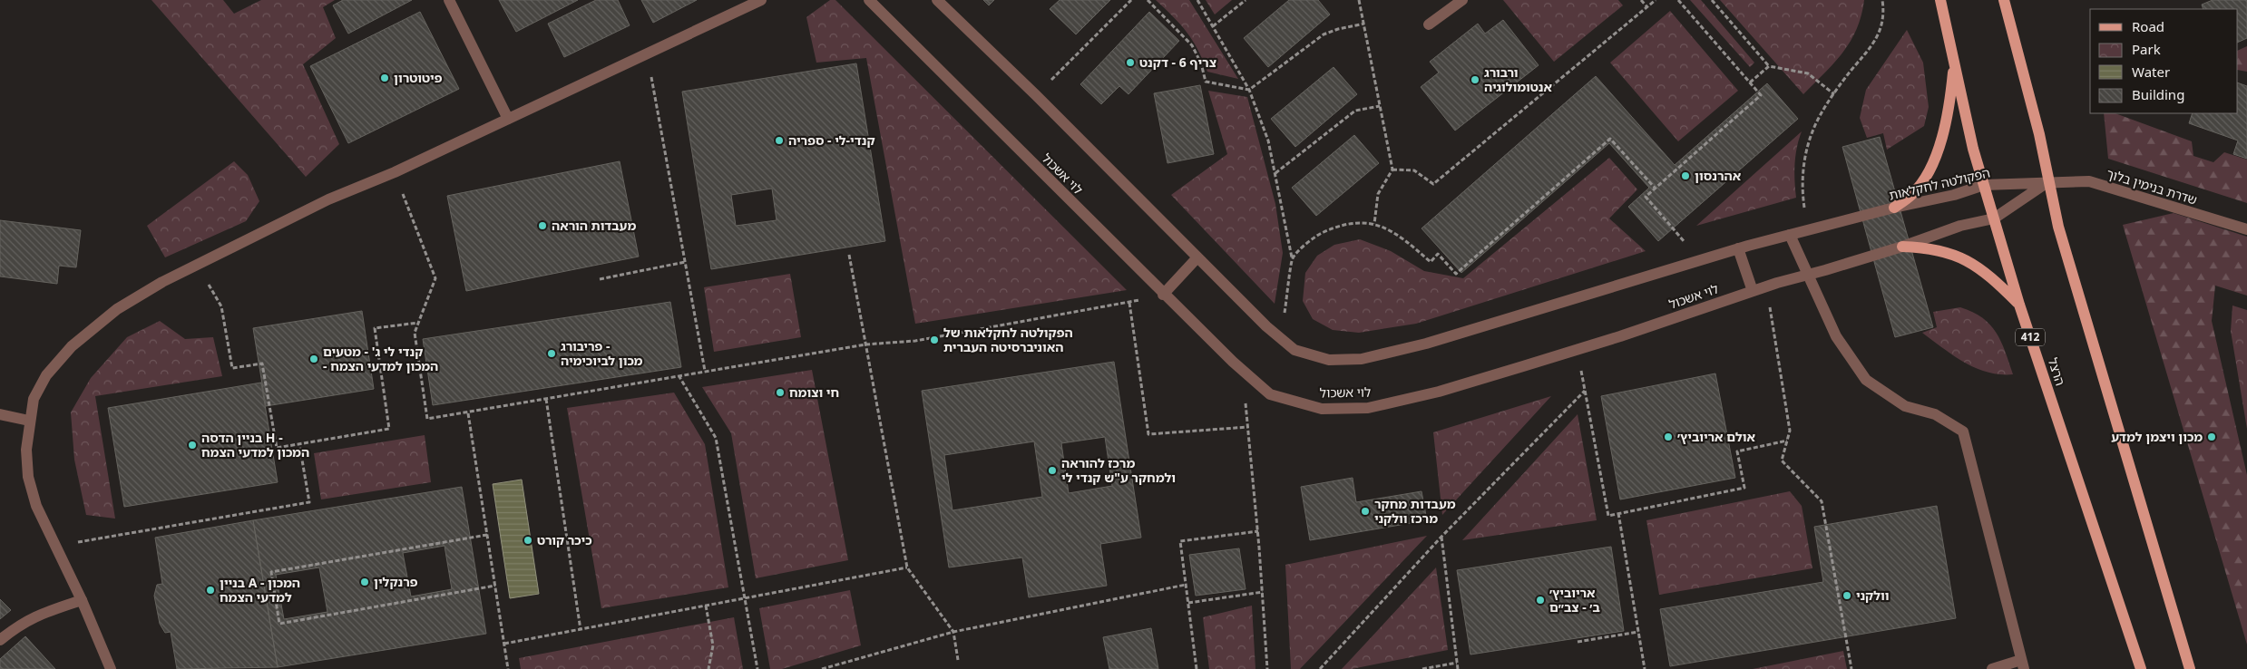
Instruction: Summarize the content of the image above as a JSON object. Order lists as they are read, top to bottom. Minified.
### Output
{"streets":{"main road":["412","הרצל"],"street":["לוי אשכול","הפקולטה לחקלאות","שדרת בנימין בלוך"]},"crossings":[["הפקולטה לחקלאות","שדרת בנימין בלוך"],["הפקולטה לחקלאות","הרצל"]],"places":["צריף 6 - דקנט","פיטוטרון","ורבורג אנטומולוגיה","קנדי-לי - ספריה","אהרנסון","מעבדות הוראה","הפקולטה לחקלאות של האוניברסיטה העברית","פריבורג - מכון לביוכימיה","קנדי לי ג' - מטעים - המכון למדעי הצמח","חי וצומח","אולם אריוביץ׳","מכון ויצמן למדע","בניין הדסה H - המכון למדעי הצמח","מרכז להוראה ולמחקר ע\"ש קנדי לי","מעבדות מחקר מרכז וולקני","כיכר קורט","פרנקלין","בניין A - המכון למדעי הצמח","וולקני","אריוביץ׳ ב׳ - צב״ם"],"legend":["Road","Park","Water","Building"]}
